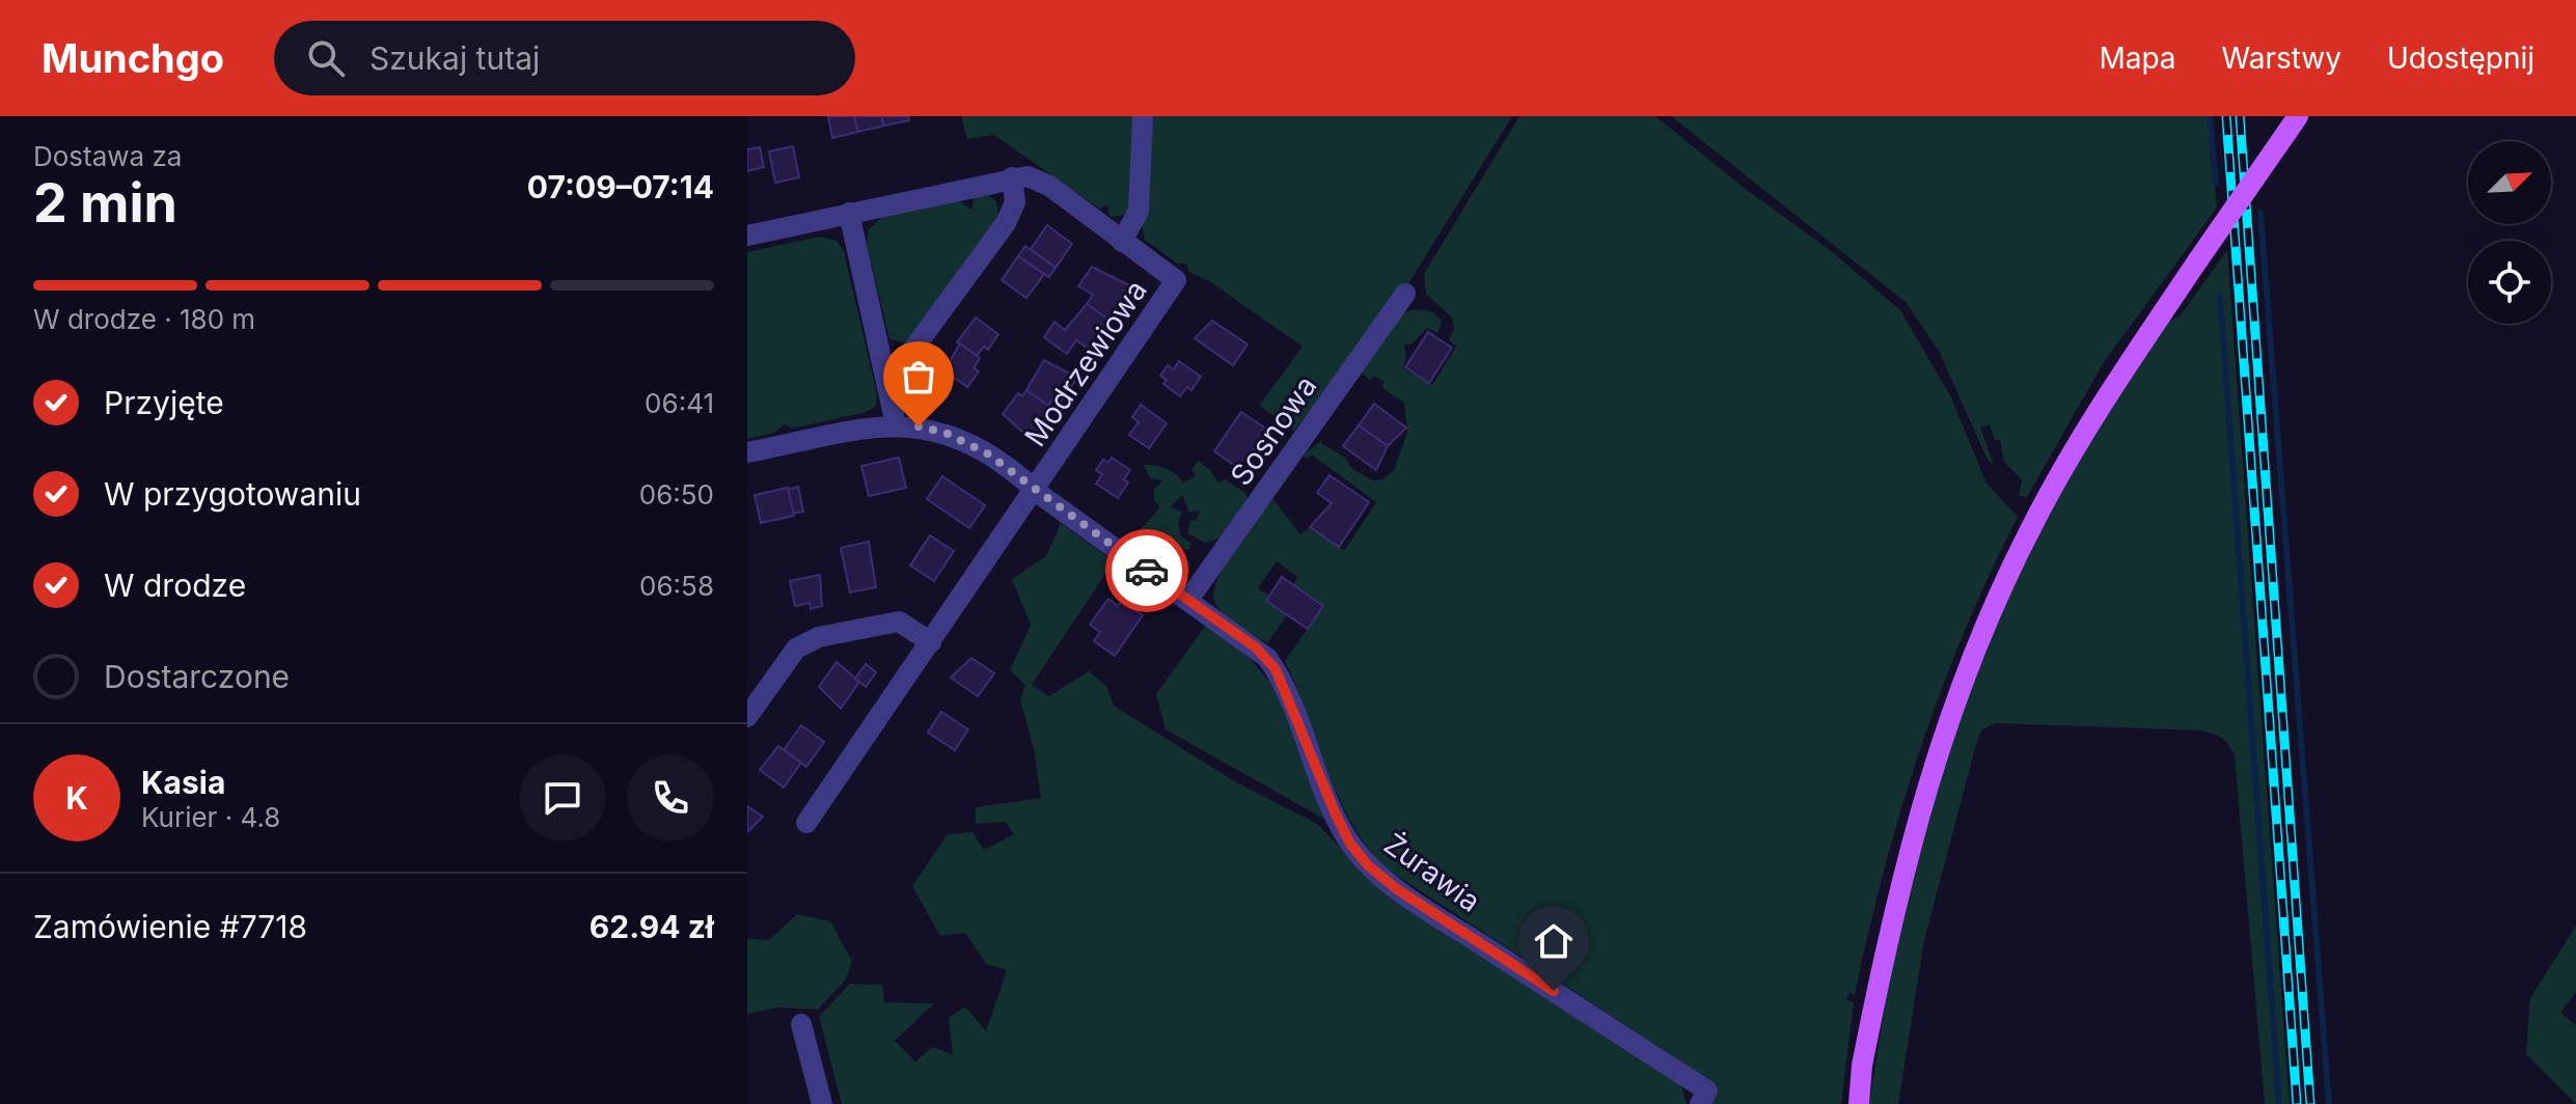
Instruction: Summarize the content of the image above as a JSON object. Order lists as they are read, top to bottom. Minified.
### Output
{"streets":{"street":["Modrzewiowa","Sosnowa","Żurawia"]},"crossings":[["Sosnowa","Żurawia"]],"north":"top right","page":{"header":"Munchgo","search":"Szukaj tutaj","nav":["Mapa","Warstwy","Udostępnij"],"heading":["2 min","Dostawa za","07:09–07:14"],"panel":["Kasia","Kurier · 4.8","Zamówienie #7718","62.94 zł"],"bar":"W drodze · 180 m","list":[["Przyjęte","06:41"],["W przygotowaniu","06:50"],["W drodze","06:58"],"Dostarczone"],"round":"K"}}
